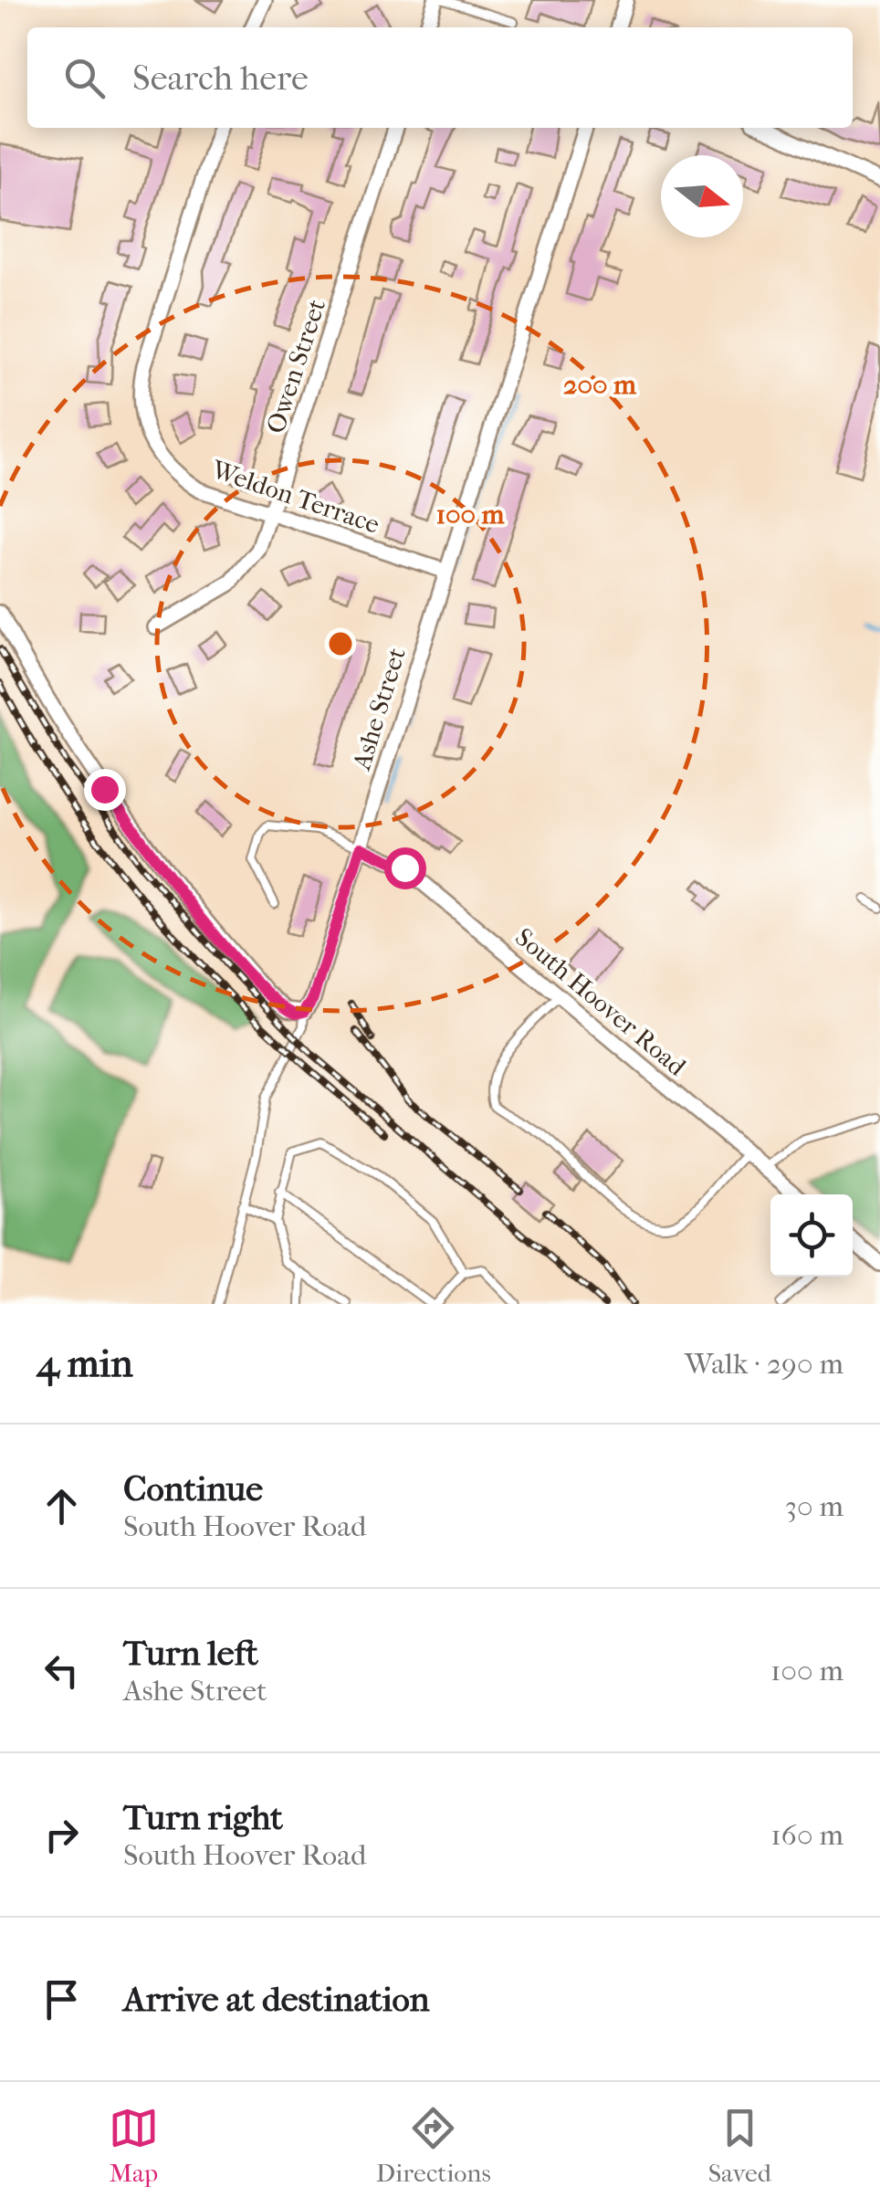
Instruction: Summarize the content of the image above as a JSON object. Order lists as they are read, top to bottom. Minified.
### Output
{"streets":{"street":["Owen Street","Weldon Terrace","Ashe Street","South Hoover Road"]},"crossings":[["Owen Street","Weldon Terrace"],["Weldon Terrace","Ashe Street"],["Ashe Street","South Hoover Road"]],"north":"right","page":{"search":"Search here","heading":["4 min","Walk · 290 m"],"list":[["Continue","South Hoover Road","30 m"],["Turn left","Ashe Street","100 m"],["Turn right","South Hoover Road","160 m"],"Arrive at destination"],"nav":["Map","Directions","Saved"]},"rings":["200 m","100 m"]}
